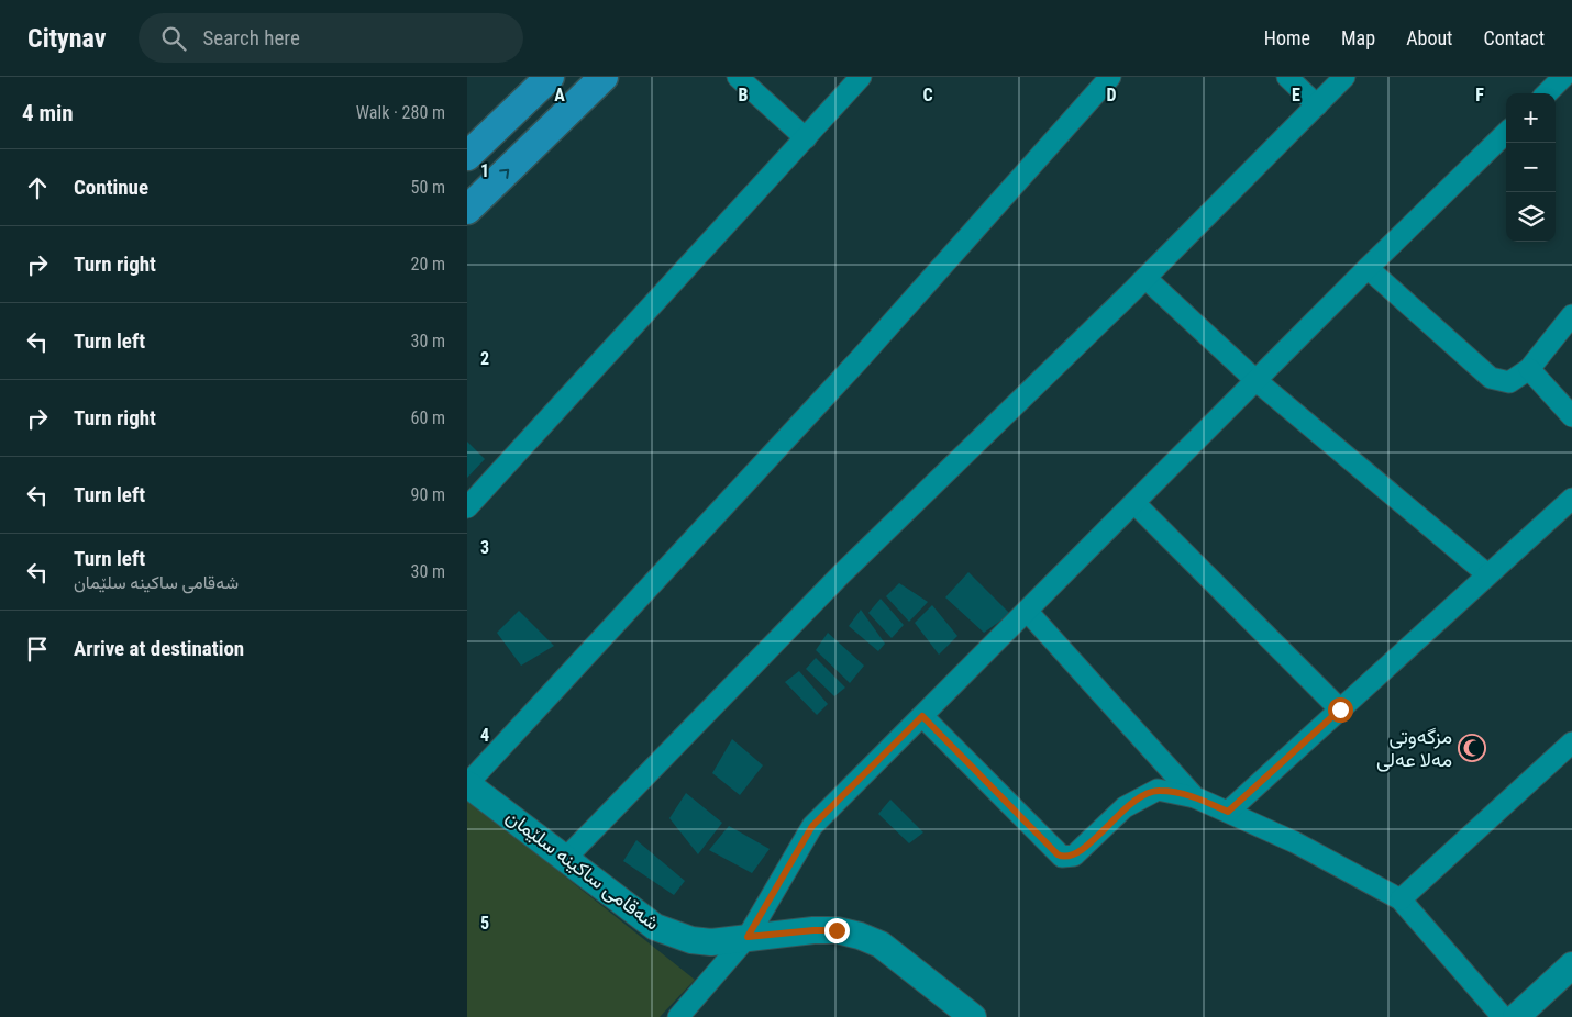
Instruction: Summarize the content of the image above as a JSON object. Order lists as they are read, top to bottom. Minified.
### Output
{"streets":{"street":["شەقامی ساکینە سلێمان"]},"places":{"mosque":["مزگەوتی مەلا عەلی"]},"page":{"header":"Citynav","search":"Search here","nav":["Home","Map","About","Contact"],"heading":["4 min","Walk · 280 m"],"map_buttons":["+","−"],"list":[["Continue","50 m"],["Turn right","20 m"],["Turn left","30 m"],["Turn right","60 m"],["Turn left","90 m"],["Turn left","شەقامی ساکینە سلێمان","30 m"],"Arrive at destination"]},"grid":{"columns":["A","B","C","D","E","F"],"rows":["1","2","3","4","5"]}}
